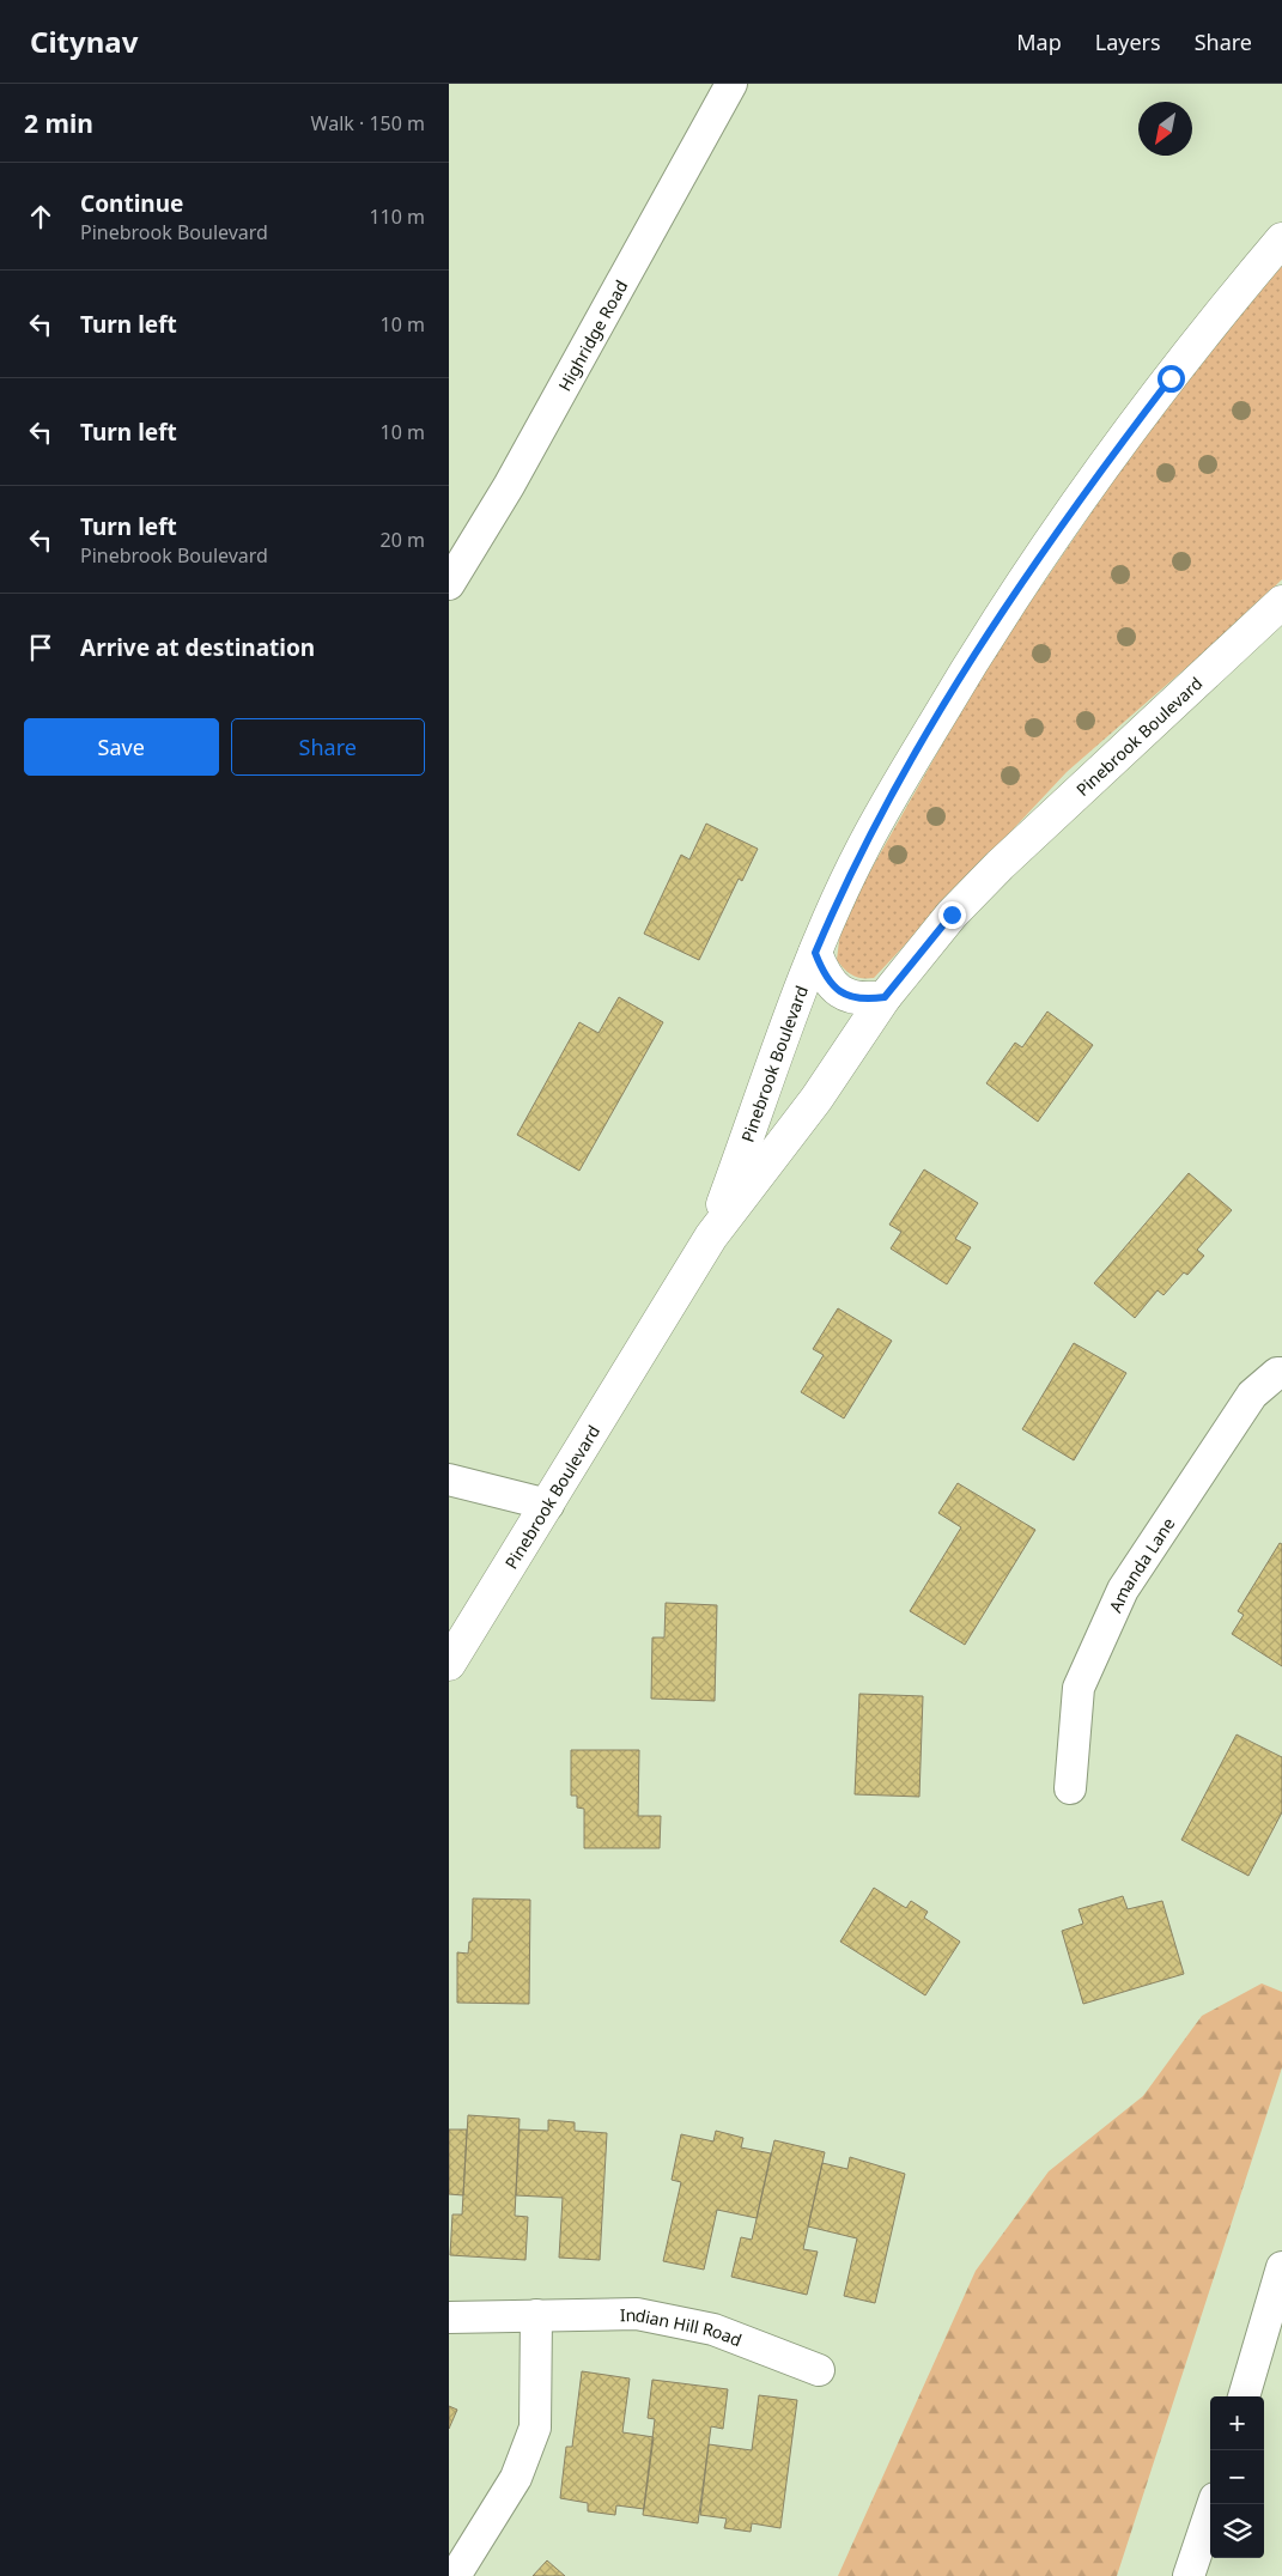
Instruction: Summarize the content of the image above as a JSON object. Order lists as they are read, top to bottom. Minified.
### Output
{"streets":{"street":["Highridge Road","Pinebrook Boulevard","Amanda Lane","Indian Hill Road"]},"north":"bottom left","page":{"header":"Citynav","nav":["Map","Layers","Share"],"heading":["2 min","Walk · 150 m"],"list":[["Continue","Pinebrook Boulevard","110 m"],["Turn left","10 m"],["Turn left","10 m"],["Turn left","Pinebrook Boulevard","20 m"],"Arrive at destination"],"buttons":["Save","Share"],"map_buttons":["+","−"]}}
